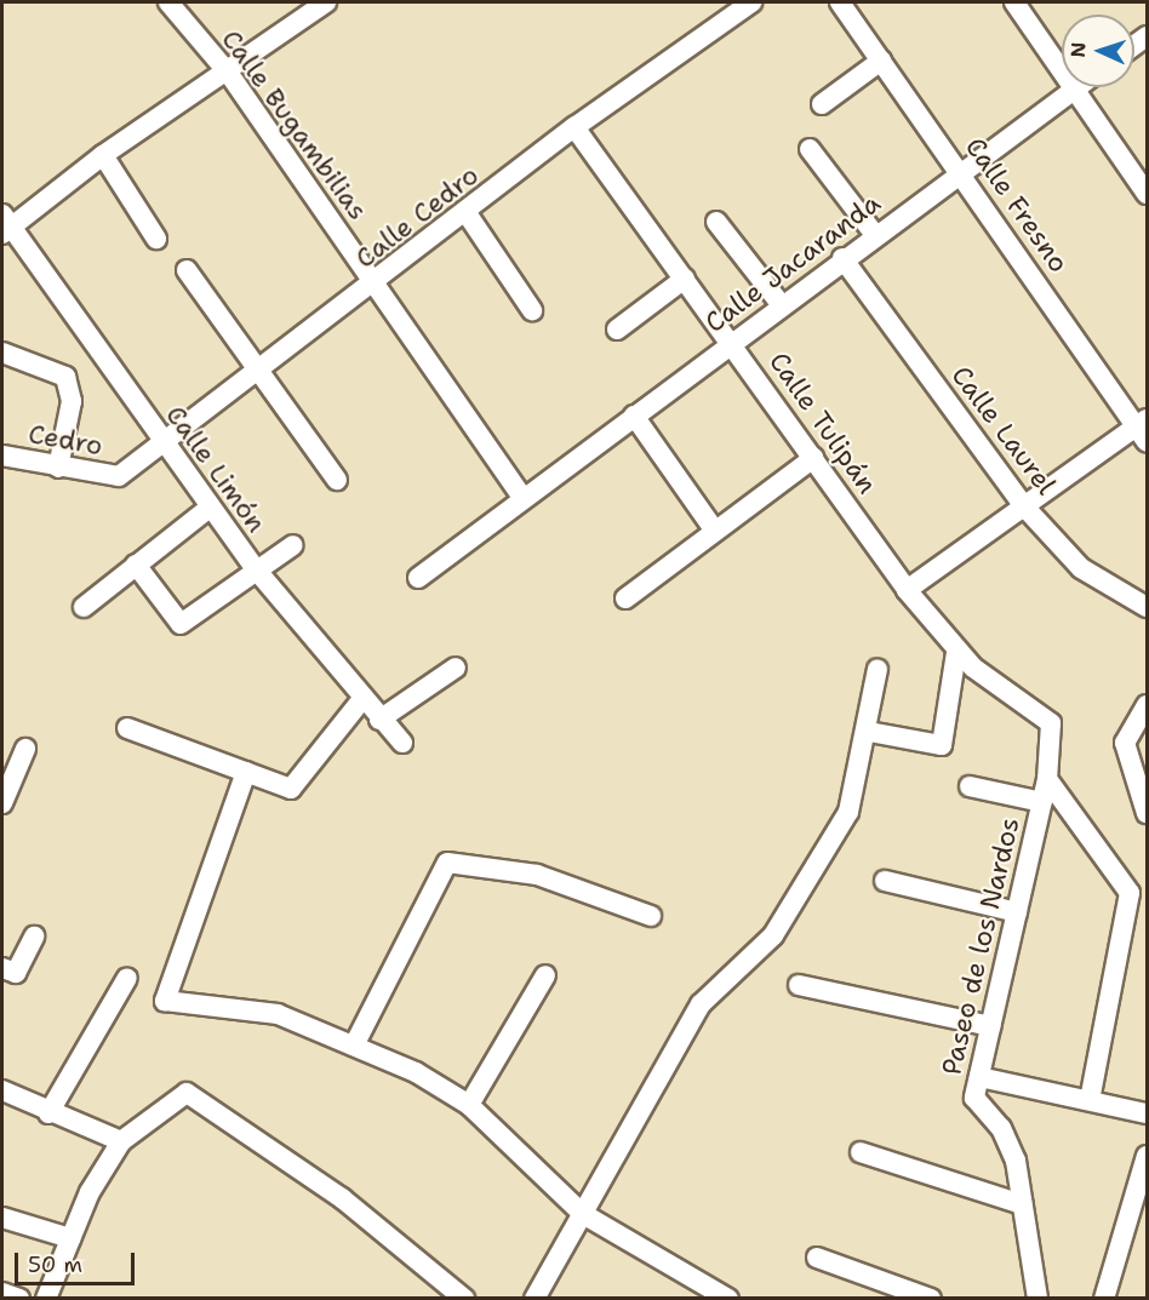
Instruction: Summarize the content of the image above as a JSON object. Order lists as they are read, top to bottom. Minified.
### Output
{"streets":{"street":["Calle Bugambilias","Calle Fresno","Calle Cedro","Calle Jacaranda","Calle Tulipán","Calle Laurel","Cedro","Calle Limón","Paseo de los Nardos"]},"crossings":[["Calle Bugambilias","Calle Cedro"],["Calle Bugambilias","Calle Jacaranda"],["Calle Fresno","Calle Jacaranda"],["Calle Cedro","Calle Tulipán"],["Calle Cedro","Cedro"],["Calle Cedro","Calle Limón"],["Calle Jacaranda","Calle Tulipán"],["Calle Jacaranda","Calle Laurel"],["Calle Tulipán","Paseo de los Nardos"]],"scale_bar":"50 m","north":"left"}
